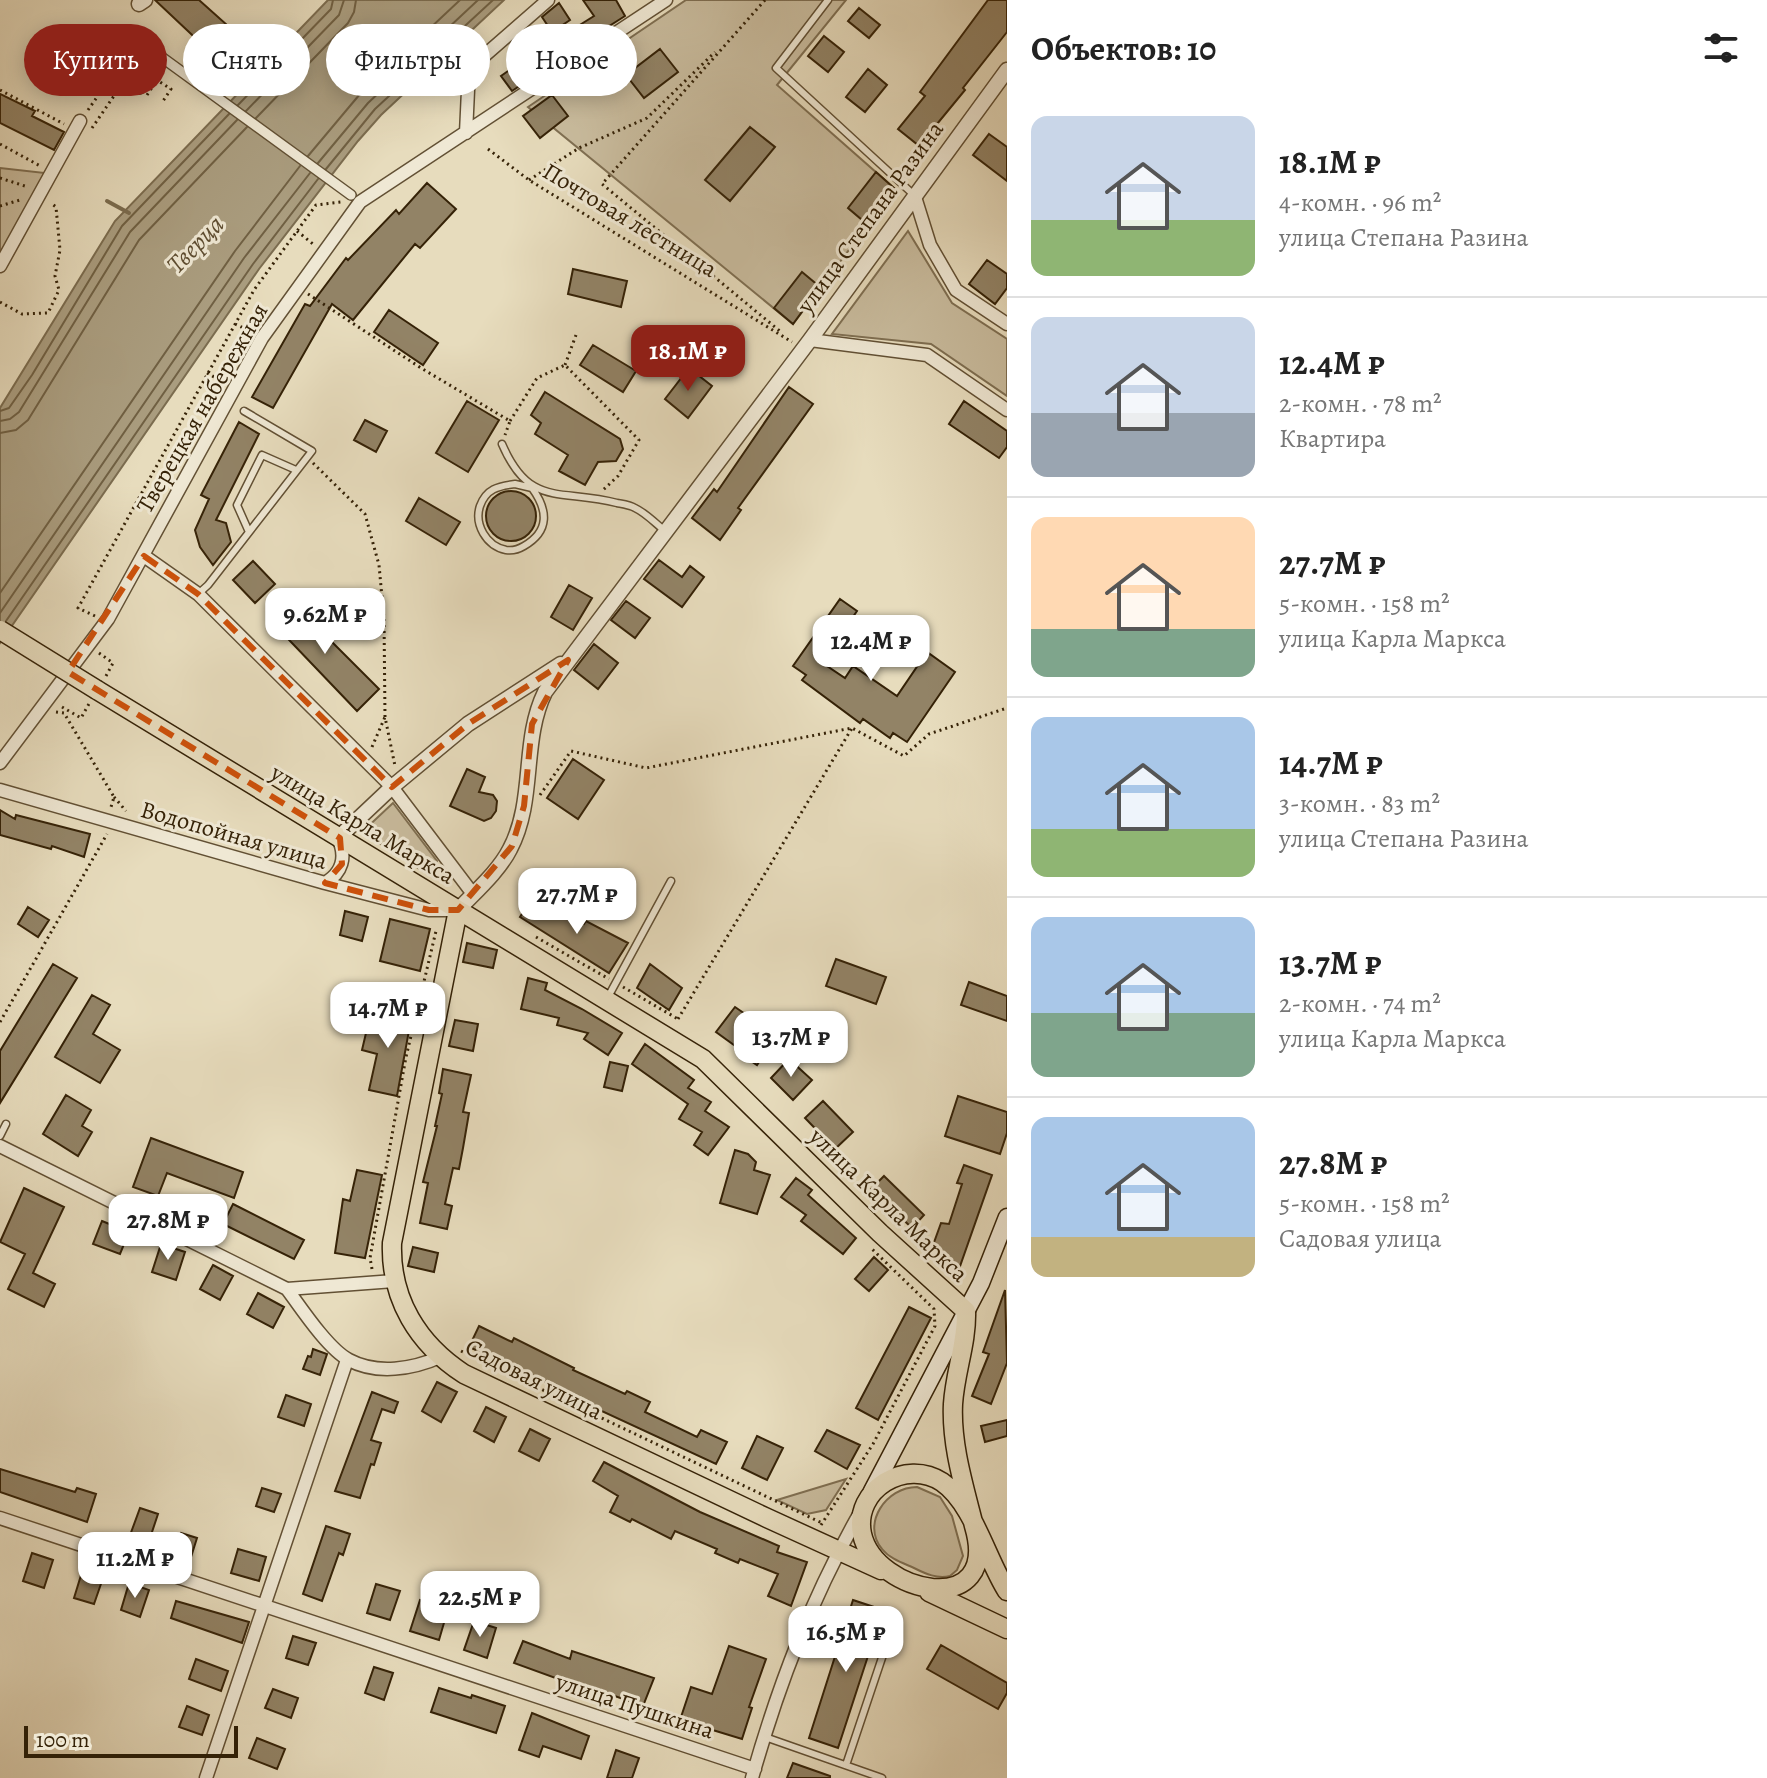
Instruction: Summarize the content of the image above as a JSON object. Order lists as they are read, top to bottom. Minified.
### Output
{"streets":{"main road":["улица Карла Маркса","Садовая улица"],"street":["улица Степана Разина","Тверецкая набережная","Водопойная улица","улица Пушкина"],"path":["Почтовая лестница"]},"crossings":[["улица Степана Разина","улица Карла Маркса"],["улица Степана Разина","Водопойная улица"],["Тверецкая набережная","улица Карла Маркса"],["улица Карла Маркса","Водопойная улица"]],"water":["Тверца"],"scale_bar":"100 m","page":{"heading":"Объектов: 10","chip":["Купить","Снять","Фильтры","Новое"],"list":[{"name":"18.1M ₽","note":"4-комн. · 96 m² · улица Степана Разина"},{"name":"12.4M ₽","note":"2-комн. · 78 m² · Квартира"},{"name":"27.7M ₽","note":"5-комн. · 158 m² · улица Карла Маркса"},{"name":"14.7M ₽","note":"3-комн. · 83 m² · улица Степана Разина"},{"name":"13.7M ₽","note":"2-комн. · 74 m² · улица Карла Маркса"},{"name":"27.8M ₽","note":"5-комн. · 158 m² · Садовая улица"}],"price":["18.1M ₽","9.62M ₽","12.4M ₽","27.7M ₽","14.7M ₽","13.7M ₽","27.8M ₽","11.2M ₽","22.5M ₽","16.5M ₽"],"scale":"100 m"}}
